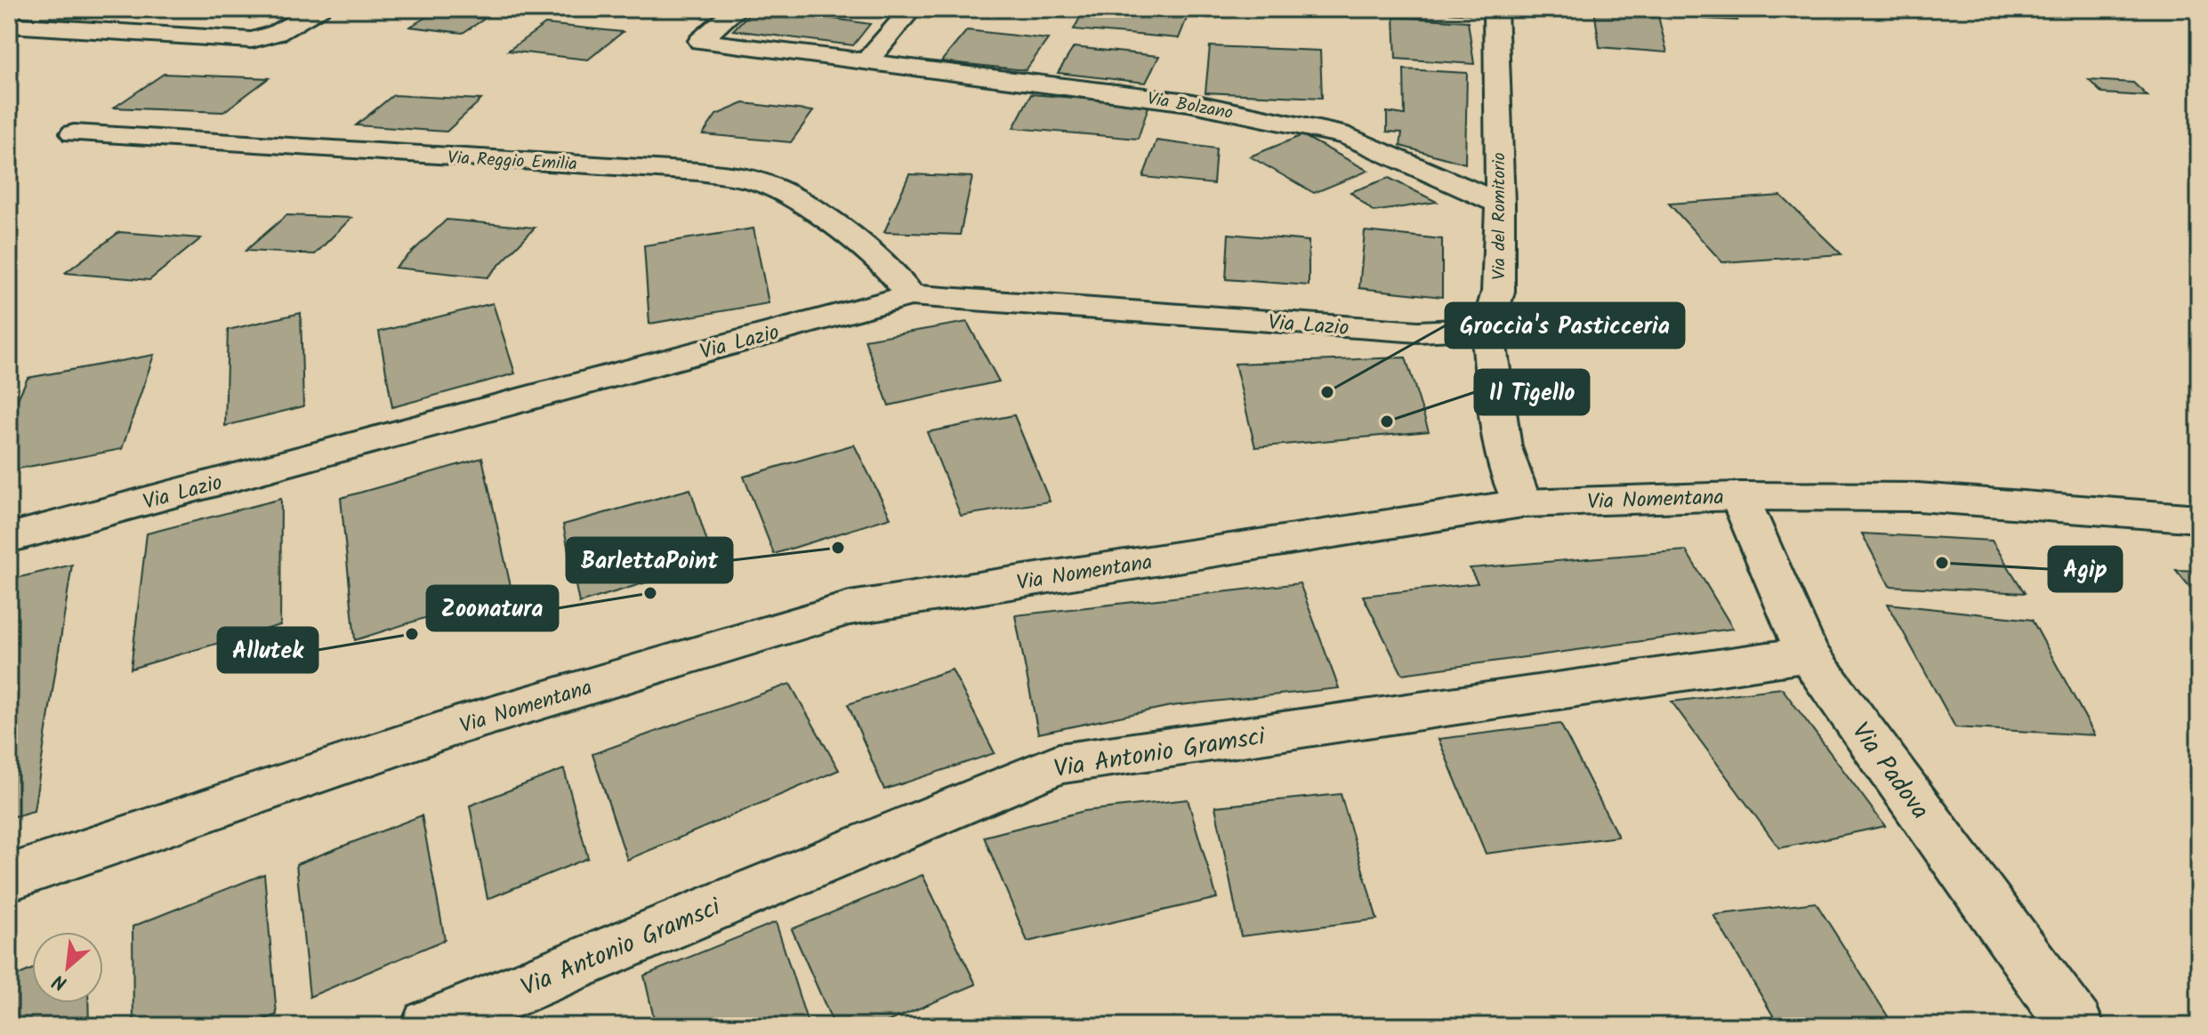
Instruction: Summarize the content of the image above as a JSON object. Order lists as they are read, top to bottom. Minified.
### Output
{"streets":{"street":["Via Bolzano","Via Reggio Emilia","Via del Romitorio","Via Lazio","Via Nomentana","Via Antonio Gramsci","Via Padova"]},"crossings":[["Via Bolzano","Via del Romitorio"],["Via Reggio Emilia","Via Lazio"],["Via del Romitorio","Via Lazio"],["Via del Romitorio","Via Nomentana"],["Via Nomentana","Via Padova"],["Via Antonio Gramsci","Via Padova"]],"places":["Groccia's Pasticceria","Il Tigello","BarlettaPoint","Agip","Zoonatura","Allutek"],"north":"bottom left"}
